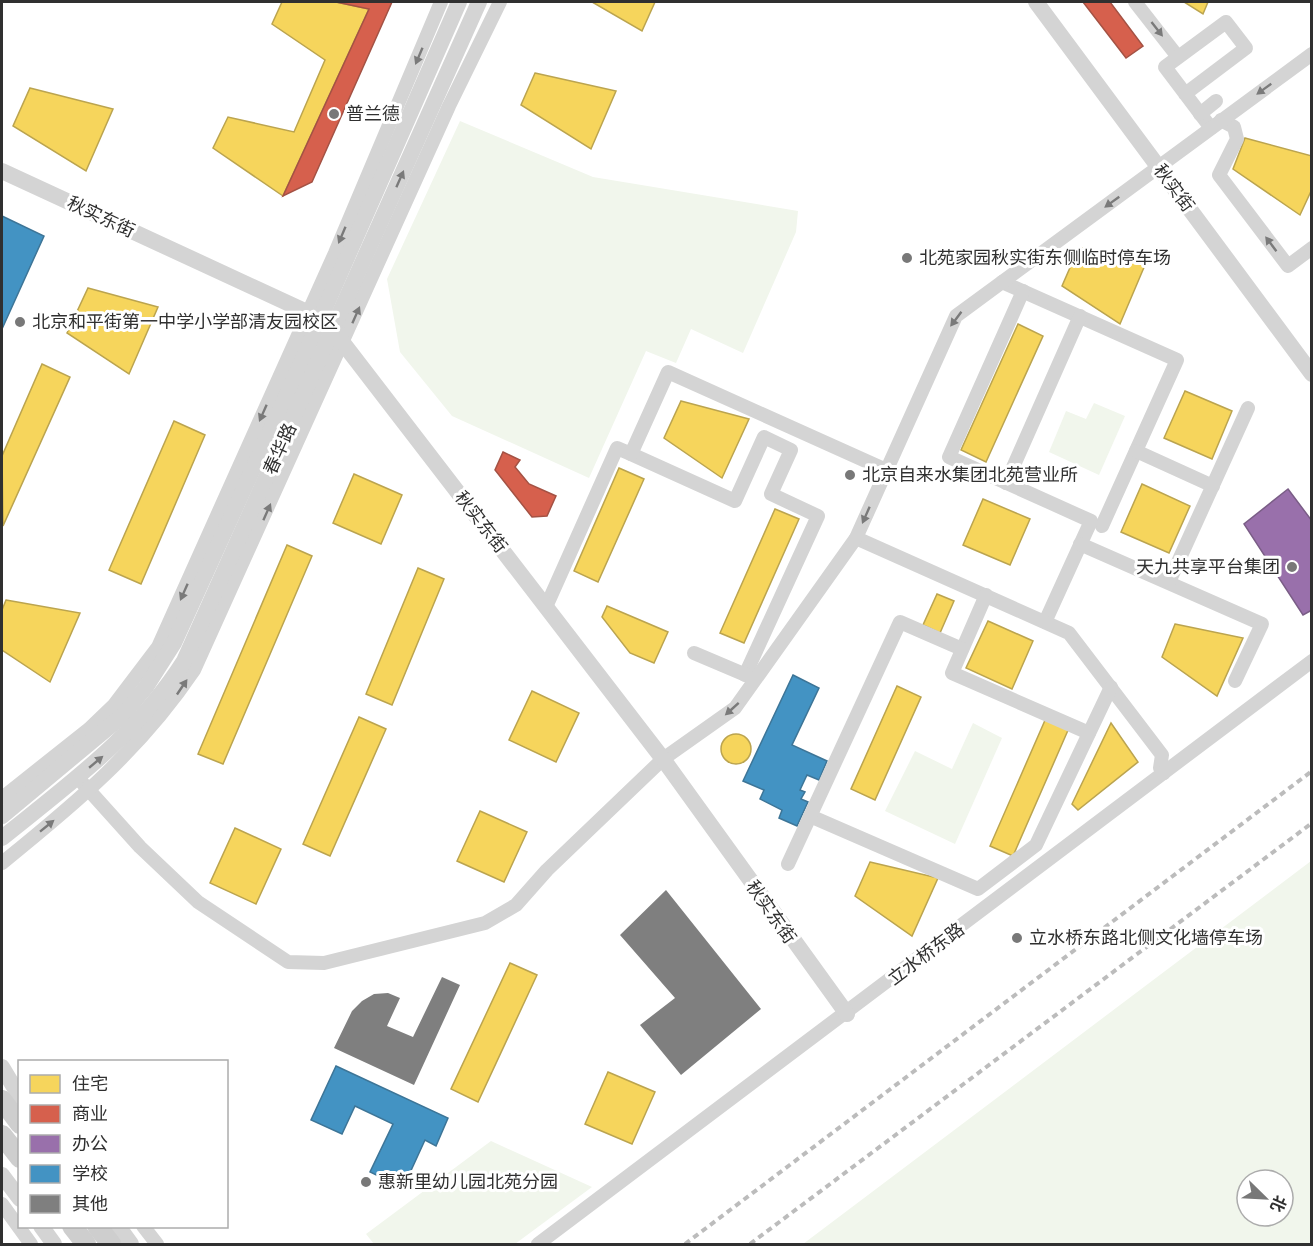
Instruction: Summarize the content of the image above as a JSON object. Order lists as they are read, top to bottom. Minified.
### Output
{"streets":{"street":["秋实街","秋实东街","春华路","立水桥东路"]},"crossings":[["秋实东街","春华路"],["秋实东街","立水桥东路"]],"places":["普兰德","北苑家园秋实街东侧临时停车场","北京和平街第一中学小学部清友园校区","北京自来水集团北苑营业所","天九共享平台集团","立水桥东路北侧文化墙停车场","惠新里幼儿园北苑分园"],"legend":["住宅","商业","办公","学校","其他"],"north":"bottom right"}
